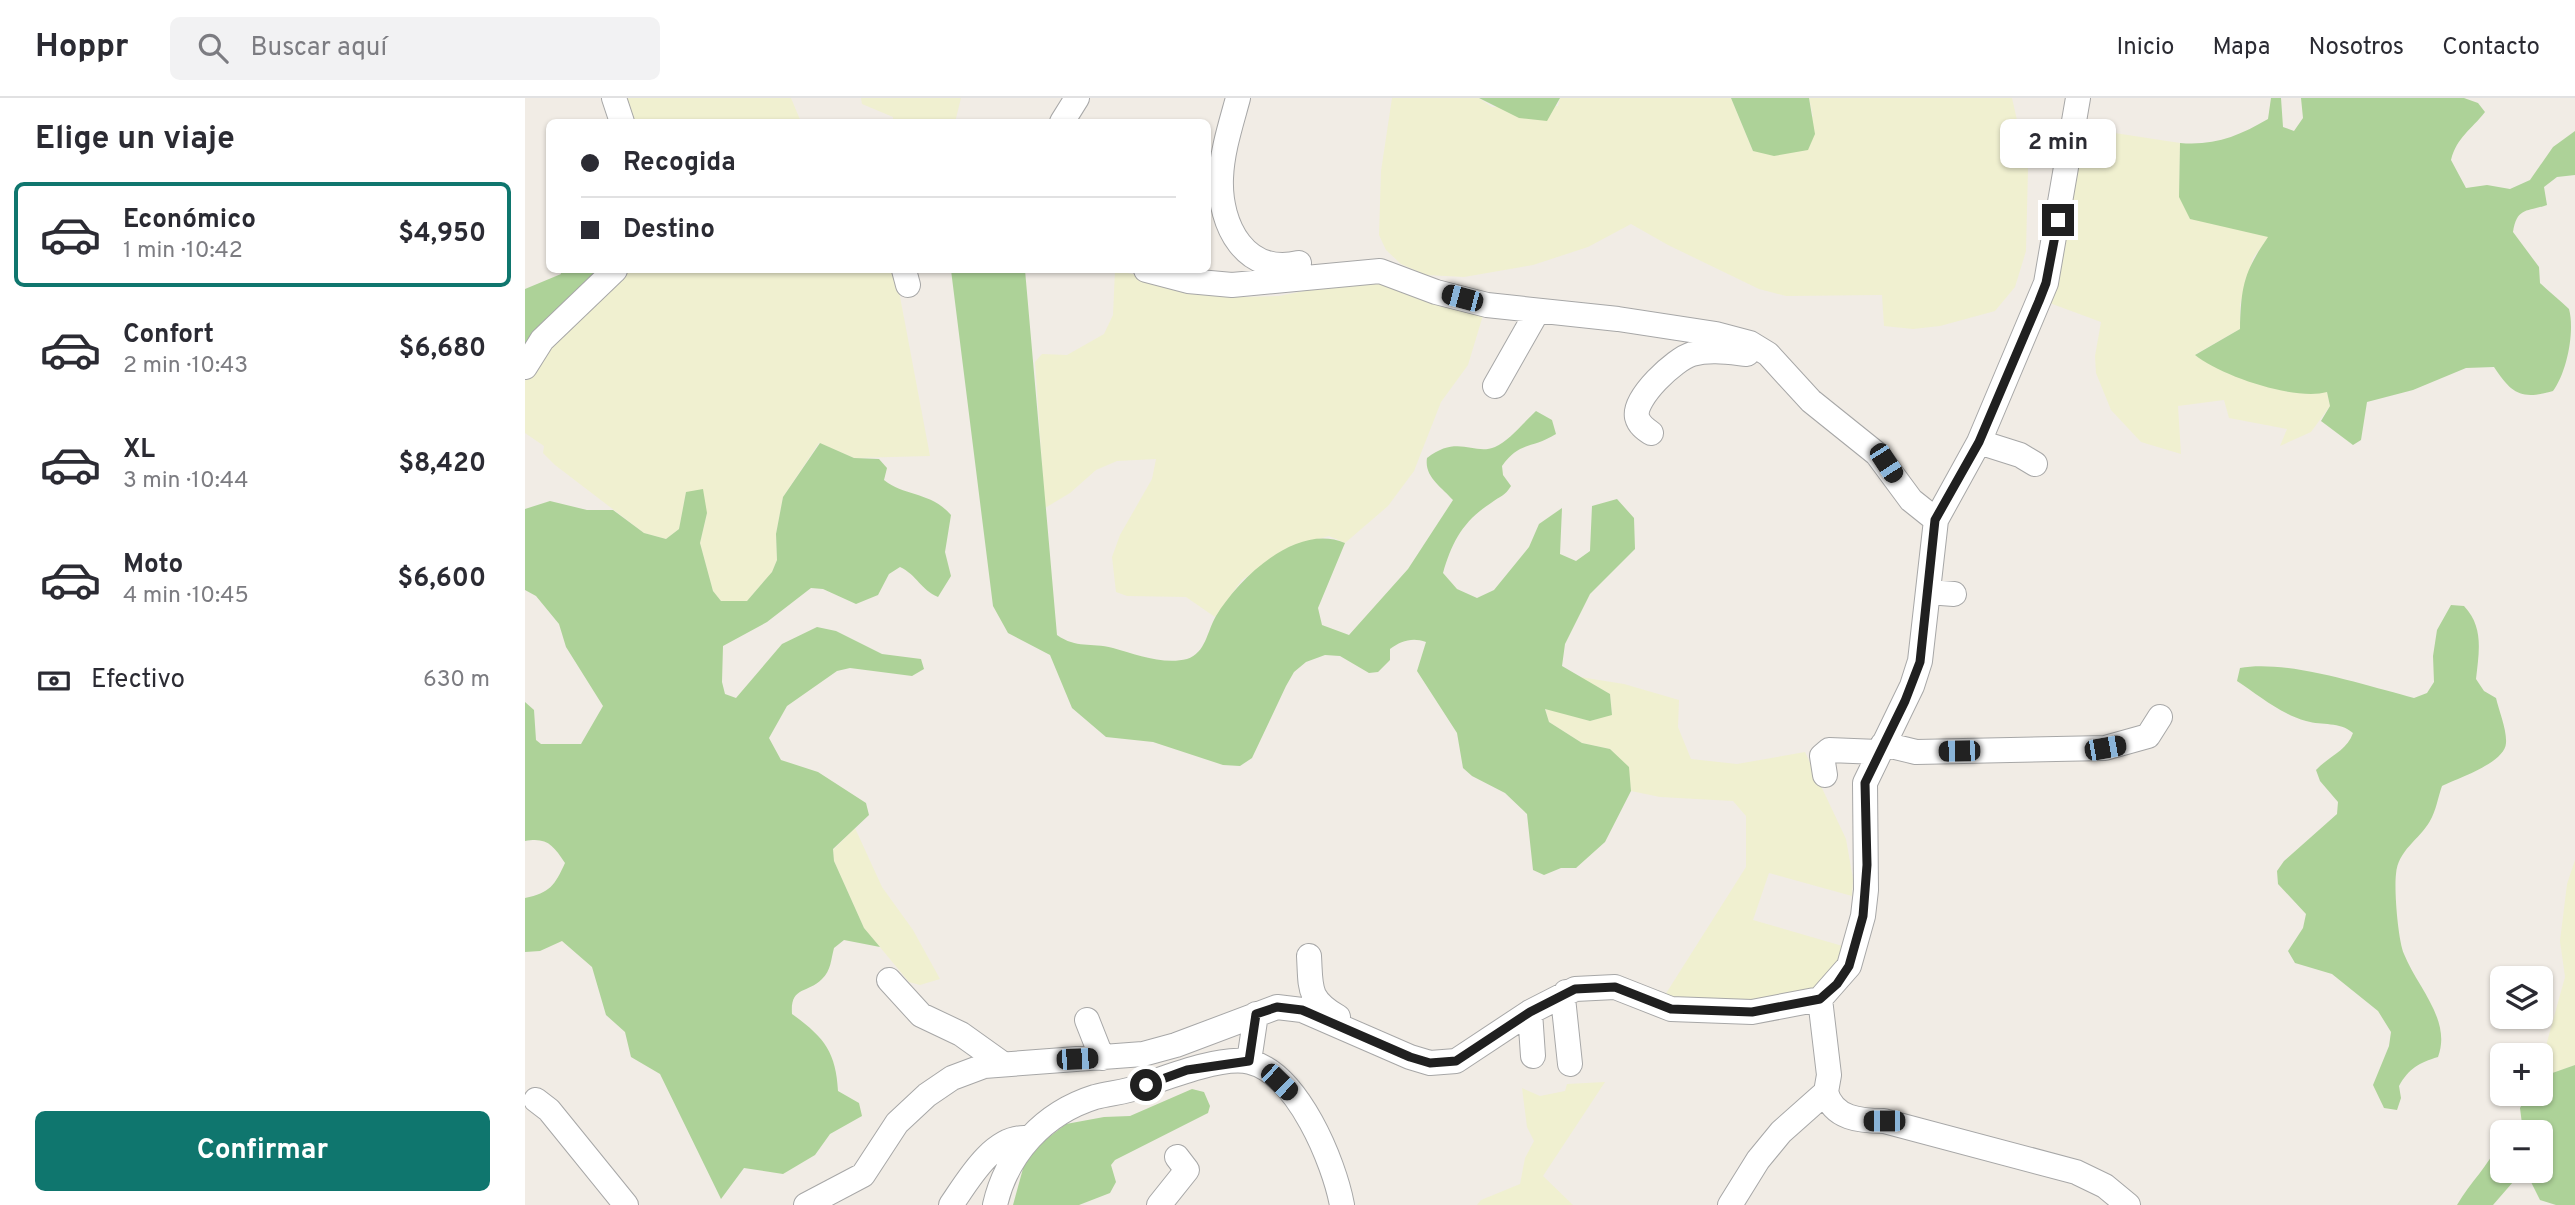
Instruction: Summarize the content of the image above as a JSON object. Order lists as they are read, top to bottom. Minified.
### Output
{"page":{"header":"Hoppr","search":"Buscar aquí","nav":["Inicio","Mapa","Nosotros","Contacto"],"heading":"Elige un viaje","bubble":"2 min","banner":["Recogida","Destino"],"list":[{"name":"Económico","note":"1 min · 10:42","value":"$4,950"},{"name":"Confort","note":"2 min · 10:43","value":"$6,680"},{"name":"XL","note":"3 min · 10:44","value":"$8,420"},{"name":"Moto","note":"4 min · 10:45","value":"$6,600"}],"pay":["Efectivo","630 m"],"map_buttons":["+","−"],"buttons":"Confirmar"}}
